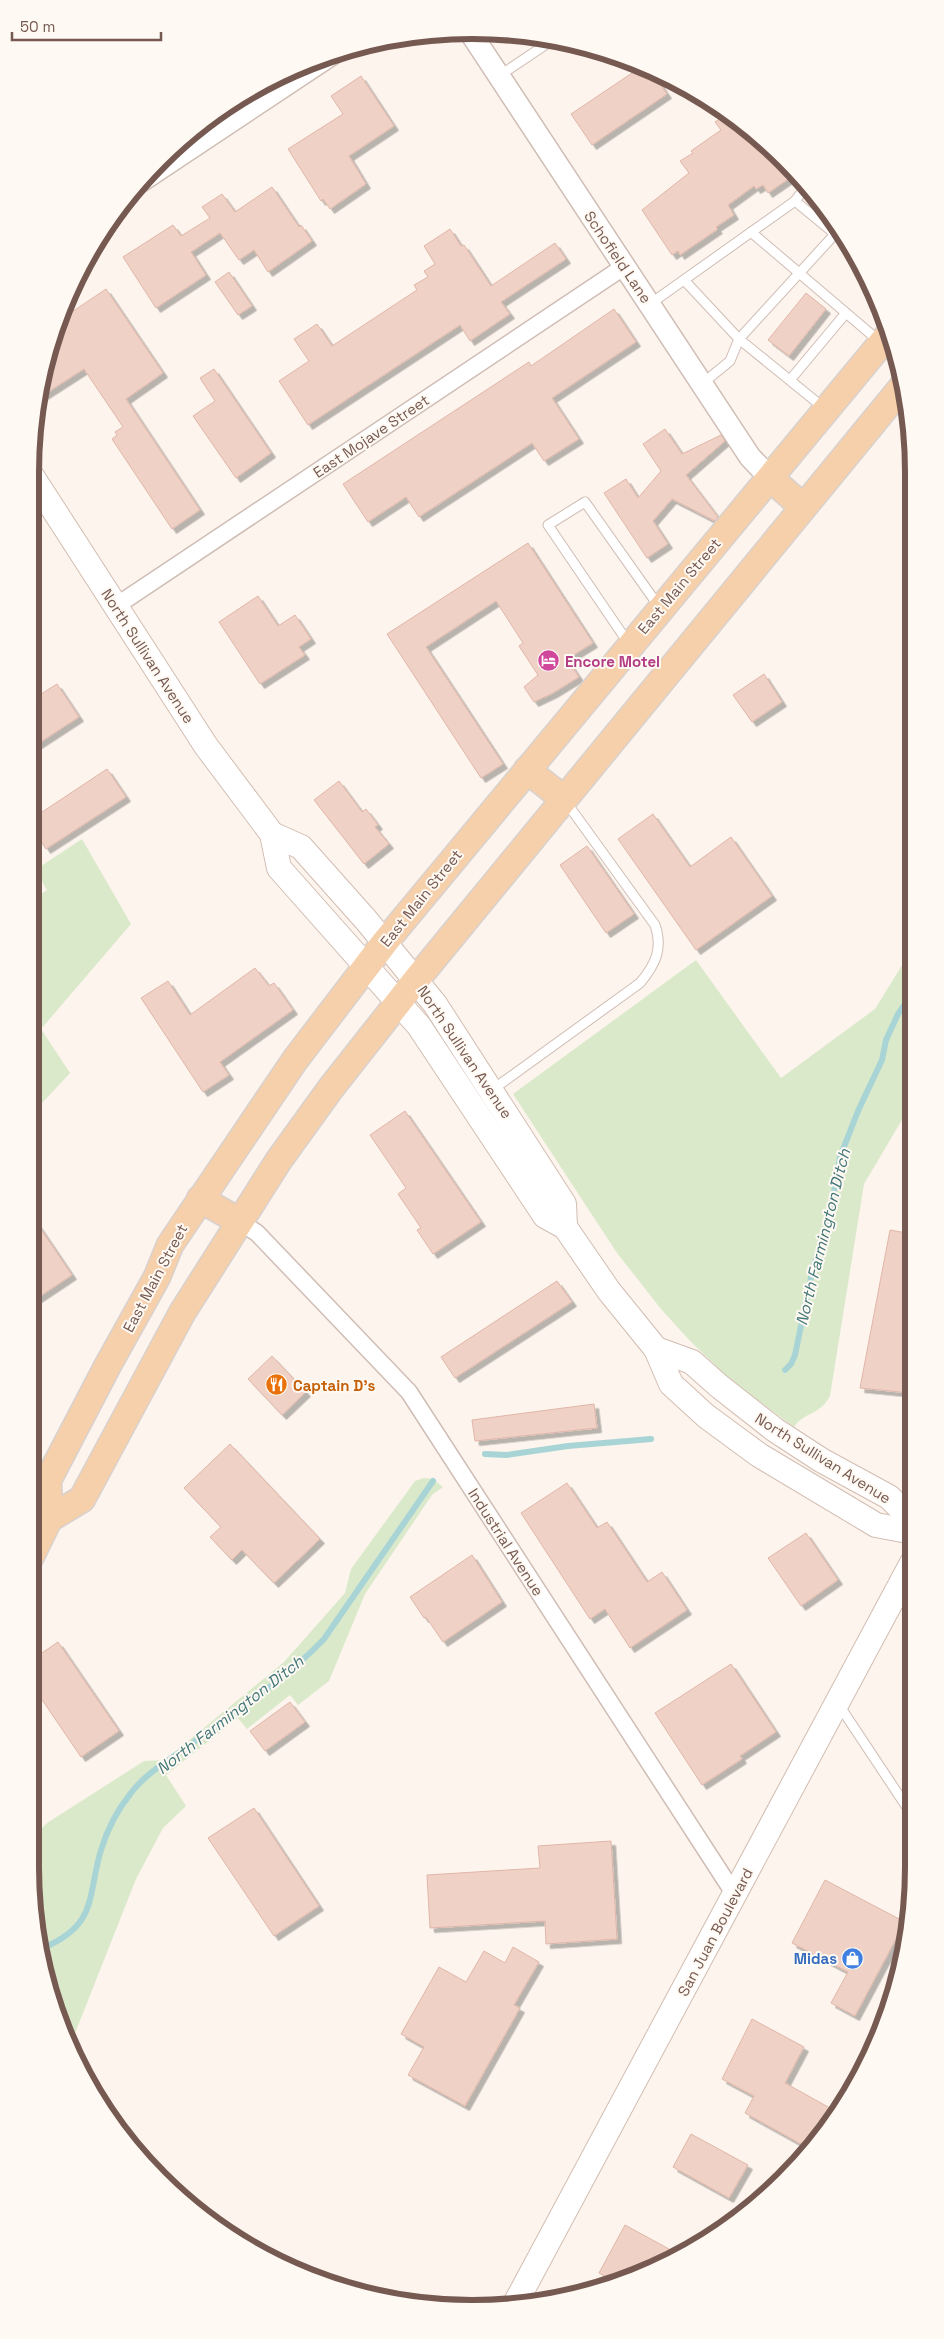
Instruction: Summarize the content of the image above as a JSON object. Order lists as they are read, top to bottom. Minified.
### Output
{"streets":{"main road":["East Main Street","North Sullivan Avenue","San Juan Boulevard"],"street":["Schofield Lane","East Mojave Street","Industrial Avenue"]},"crossings":[["Schofield Lane","East Mojave Street"],["Schofield Lane","East Main Street"],["East Mojave Street","North Sullivan Avenue"],["East Main Street","North Sullivan Avenue"],["Industrial Avenue","San Juan Boulevard"]],"water":["North Farmington Ditch"],"places":{"hotel":["Encore Motel"],"restaurant":["Captain D's"],"shop":["Midas"]},"scale_bar":"50 m"}
